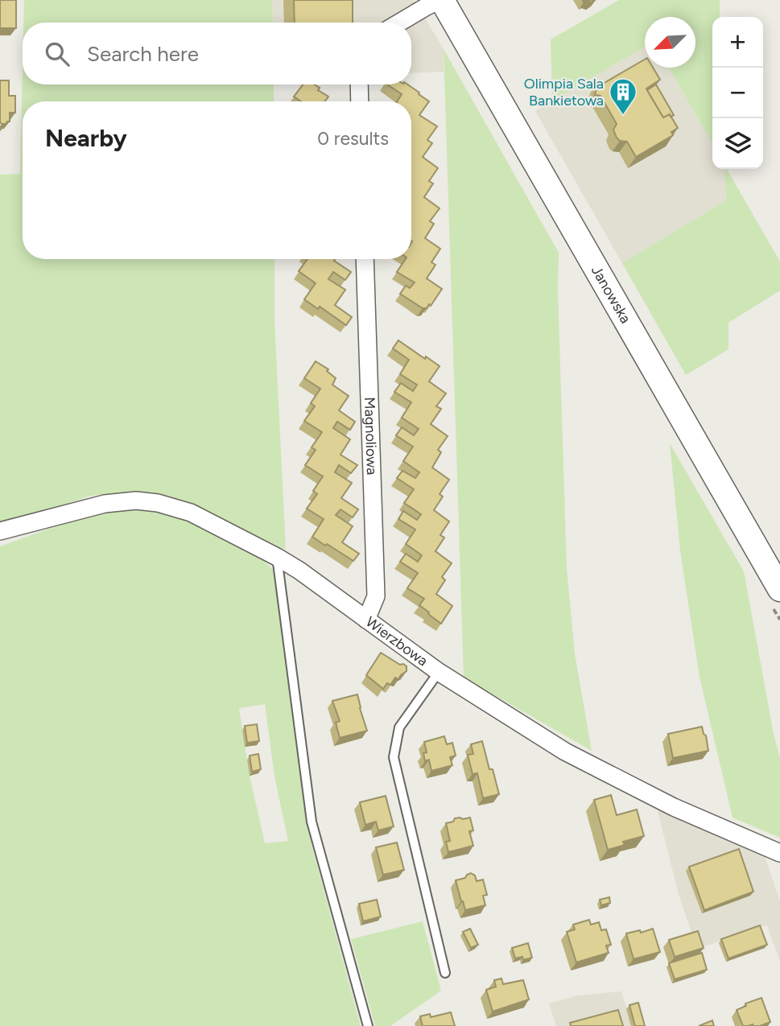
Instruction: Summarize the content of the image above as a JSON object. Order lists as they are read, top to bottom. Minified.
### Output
{"streets":{"main road":["Janowska"],"street":["Magnoliowa","Wierzbowa"]},"crossings":[["Magnoliowa","Wierzbowa"]],"places":{"building":["Olimpia Sala Bankietowa"]},"north":"bottom left","page":{"map_buttons":["+","−"],"search":"Search here","heading":["Nearby","0 results"]}}
